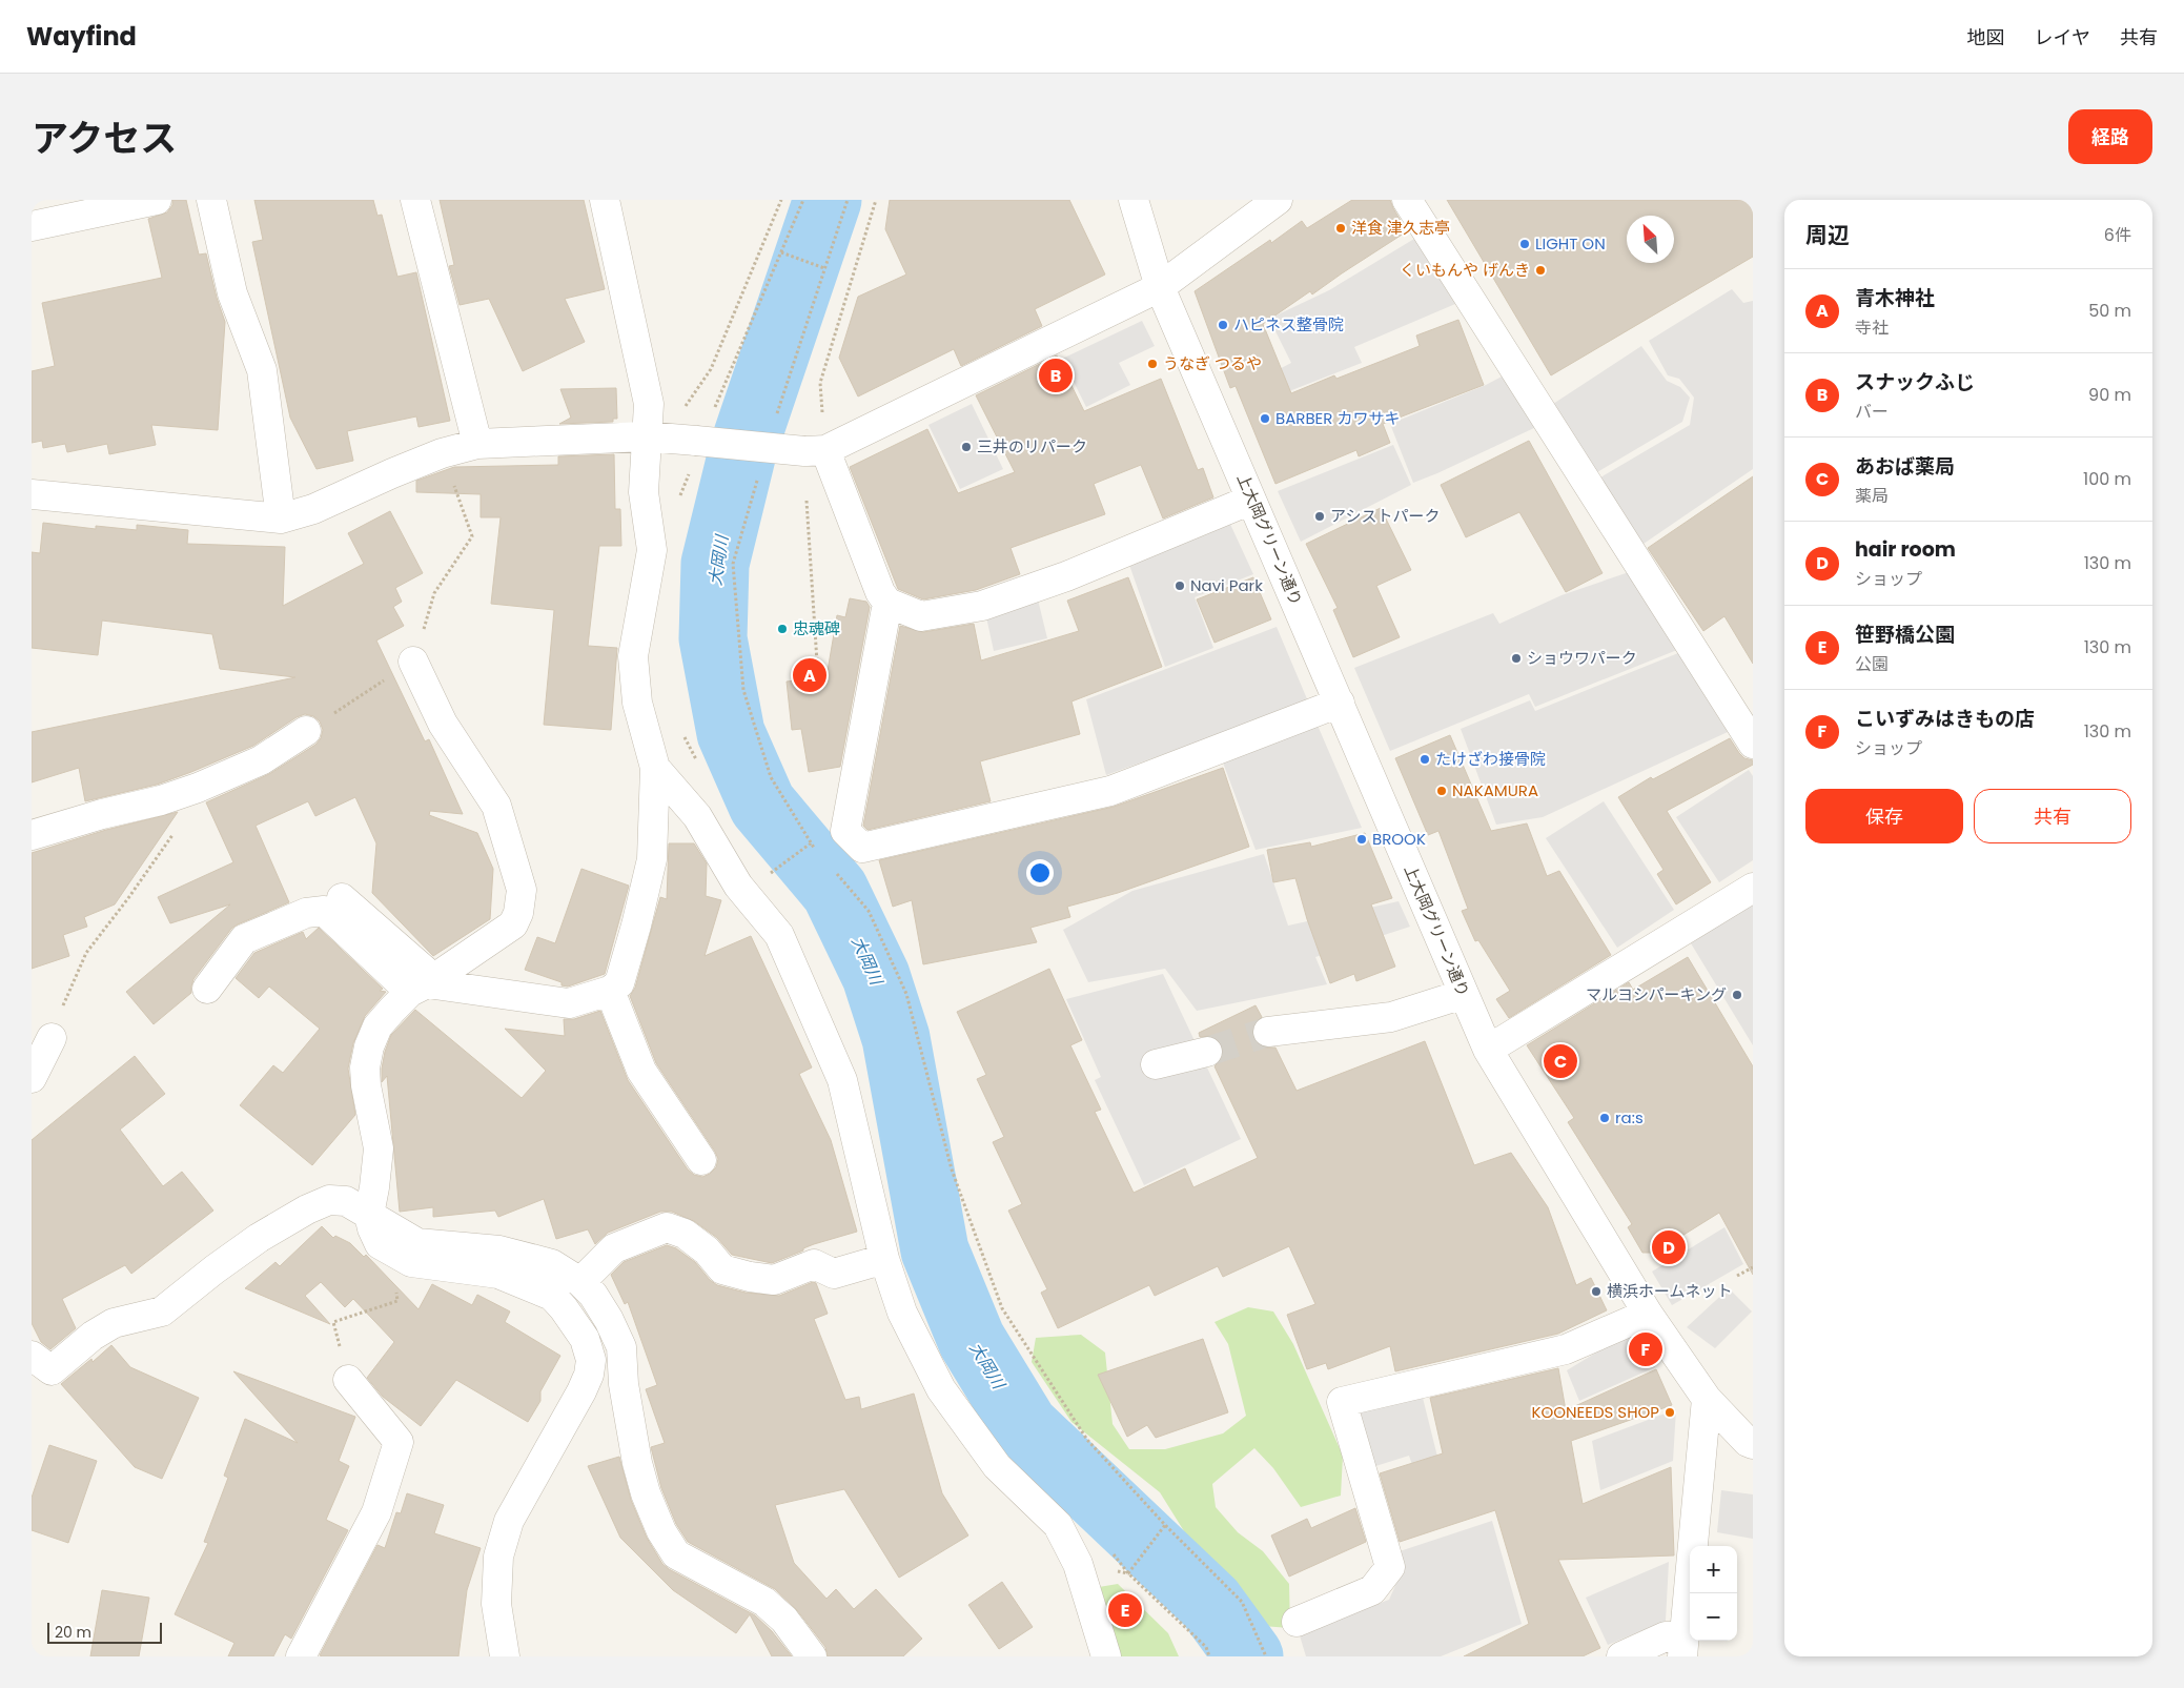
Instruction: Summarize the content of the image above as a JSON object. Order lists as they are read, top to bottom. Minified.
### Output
{"streets":{"street":["上大岡グリーン通り"]},"water":["大岡川"],"places":["洋食 津久志亭","LIGHT ON","くいもんや げんき","ハピネス整骨院","うなぎ つるや","BARBER カワサキ","三井のリパーク","アシストパーク","Navi Park","忠魂碑","ショウワパーク","たけざわ接骨院","NAKAMURA","BROOK","マルヨシパーキング","ra:s","横浜ホームネット","KOONEEDS SHOP"],"scale_bar":"20 m","north":"top left","page":{"header":"Wayfind","nav":["地図","レイヤ","共有"],"title":"アクセス","buttons":["経路",["保存","共有"]],"heading":["周辺","6件"],"list":[{"mark":"A","name":"青木神社","note":"寺社","value":"50 m"},{"mark":"B","name":"スナックふじ","note":"バー","value":"90 m"},{"mark":"C","name":"あおば薬局","note":"薬局","value":"100 m"},{"mark":"D","name":"hair room","note":"ショップ","value":"130 m"},{"mark":"E","name":"笹野橋公園","note":"公園","value":"130 m"},{"mark":"F","name":"こいずみはきもの店","note":"ショップ","value":"130 m"}],"pins":["B","A","C","D","F","E"],"map_buttons":["+","−"],"scale":"20 m"}}
